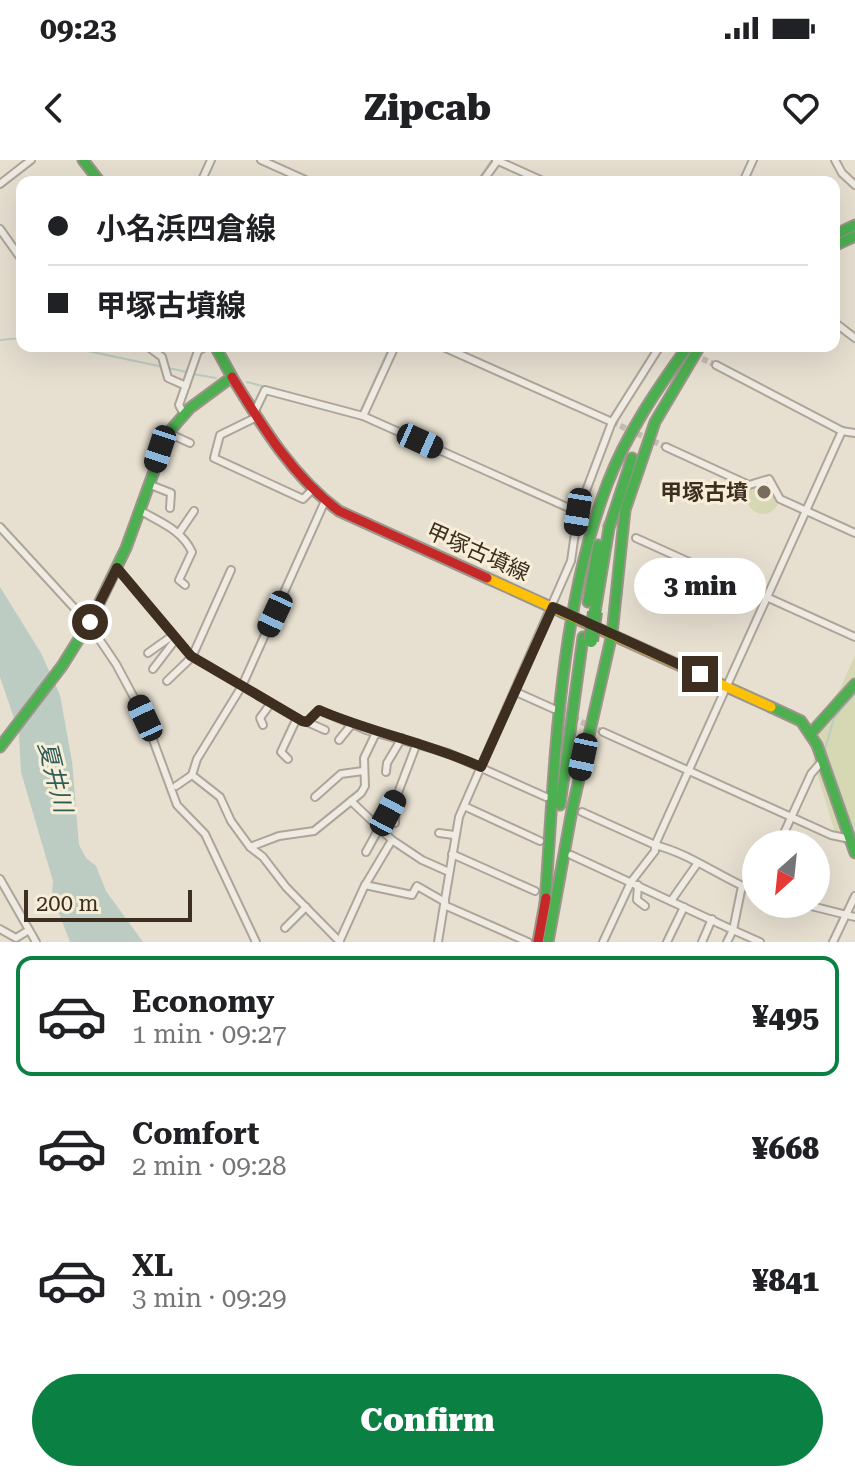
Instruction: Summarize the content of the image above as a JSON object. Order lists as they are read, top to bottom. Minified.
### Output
{"streets":{"main road":["甲塚古墳線"]},"water":["夏井川"],"places":["甲塚古墳"],"scale_bar":"200 m","north":"bottom left","page":{"status":"09:23","header":"Zipcab","banner":["小名浜四倉線","甲塚古墳線"],"bubble":"3 min","scale":"200 m","list":[{"name":"Economy","note":"1 min · 09:27","value":"¥495"},{"name":"Comfort","note":"2 min · 09:28","value":"¥668"},{"name":"XL","note":"3 min · 09:29","value":"¥841"}],"buttons":"Confirm"}}
